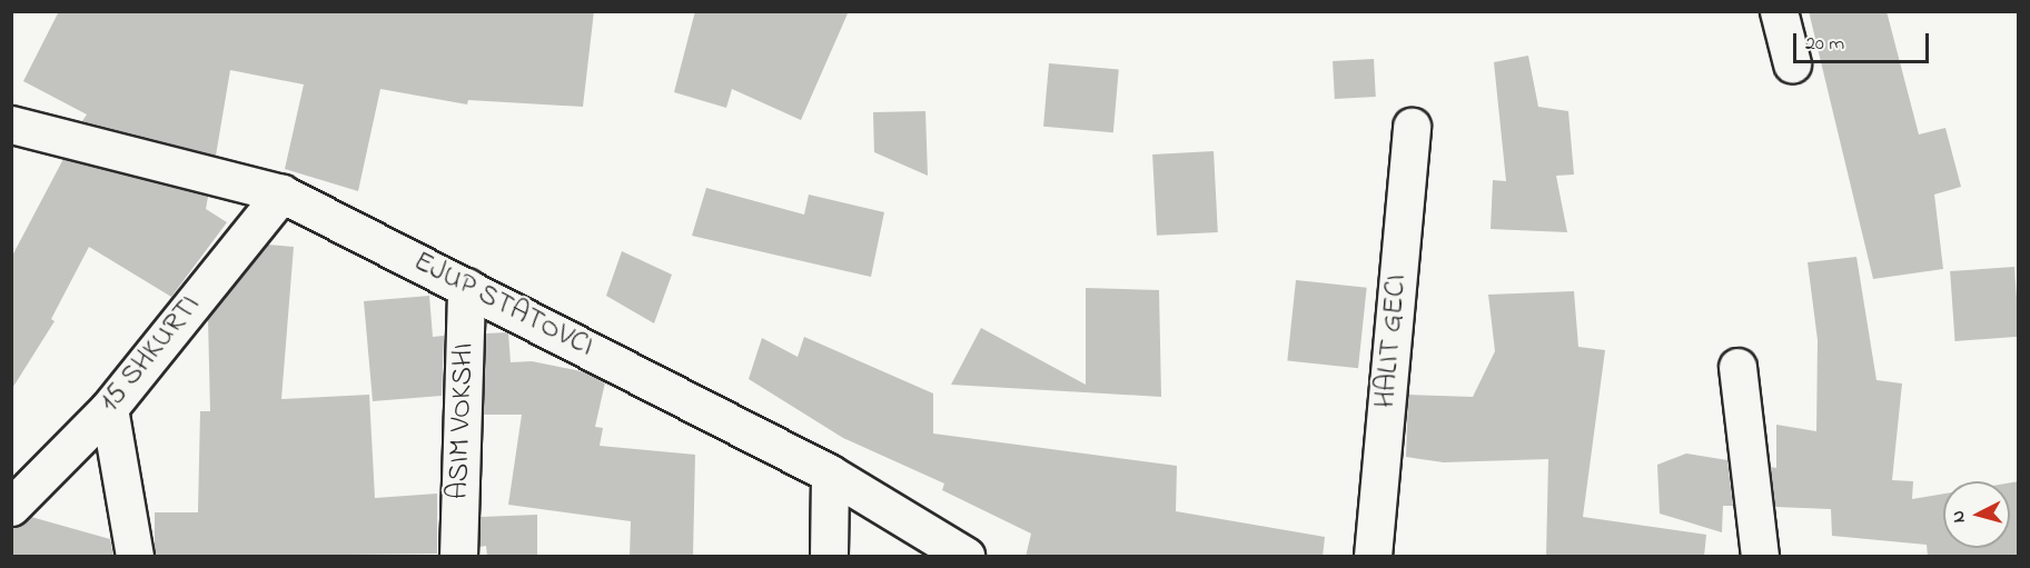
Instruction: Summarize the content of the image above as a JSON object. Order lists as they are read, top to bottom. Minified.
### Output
{"streets":{"street":["EJUP STATOVCI","HALIT GECI","15 SHKURTI","ASIM VOKSHI"]},"crossings":[["EJUP STATOVCI","15 SHKURTI"],["EJUP STATOVCI","ASIM VOKSHI"]],"scale_bar":"20 m","north":"left"}
